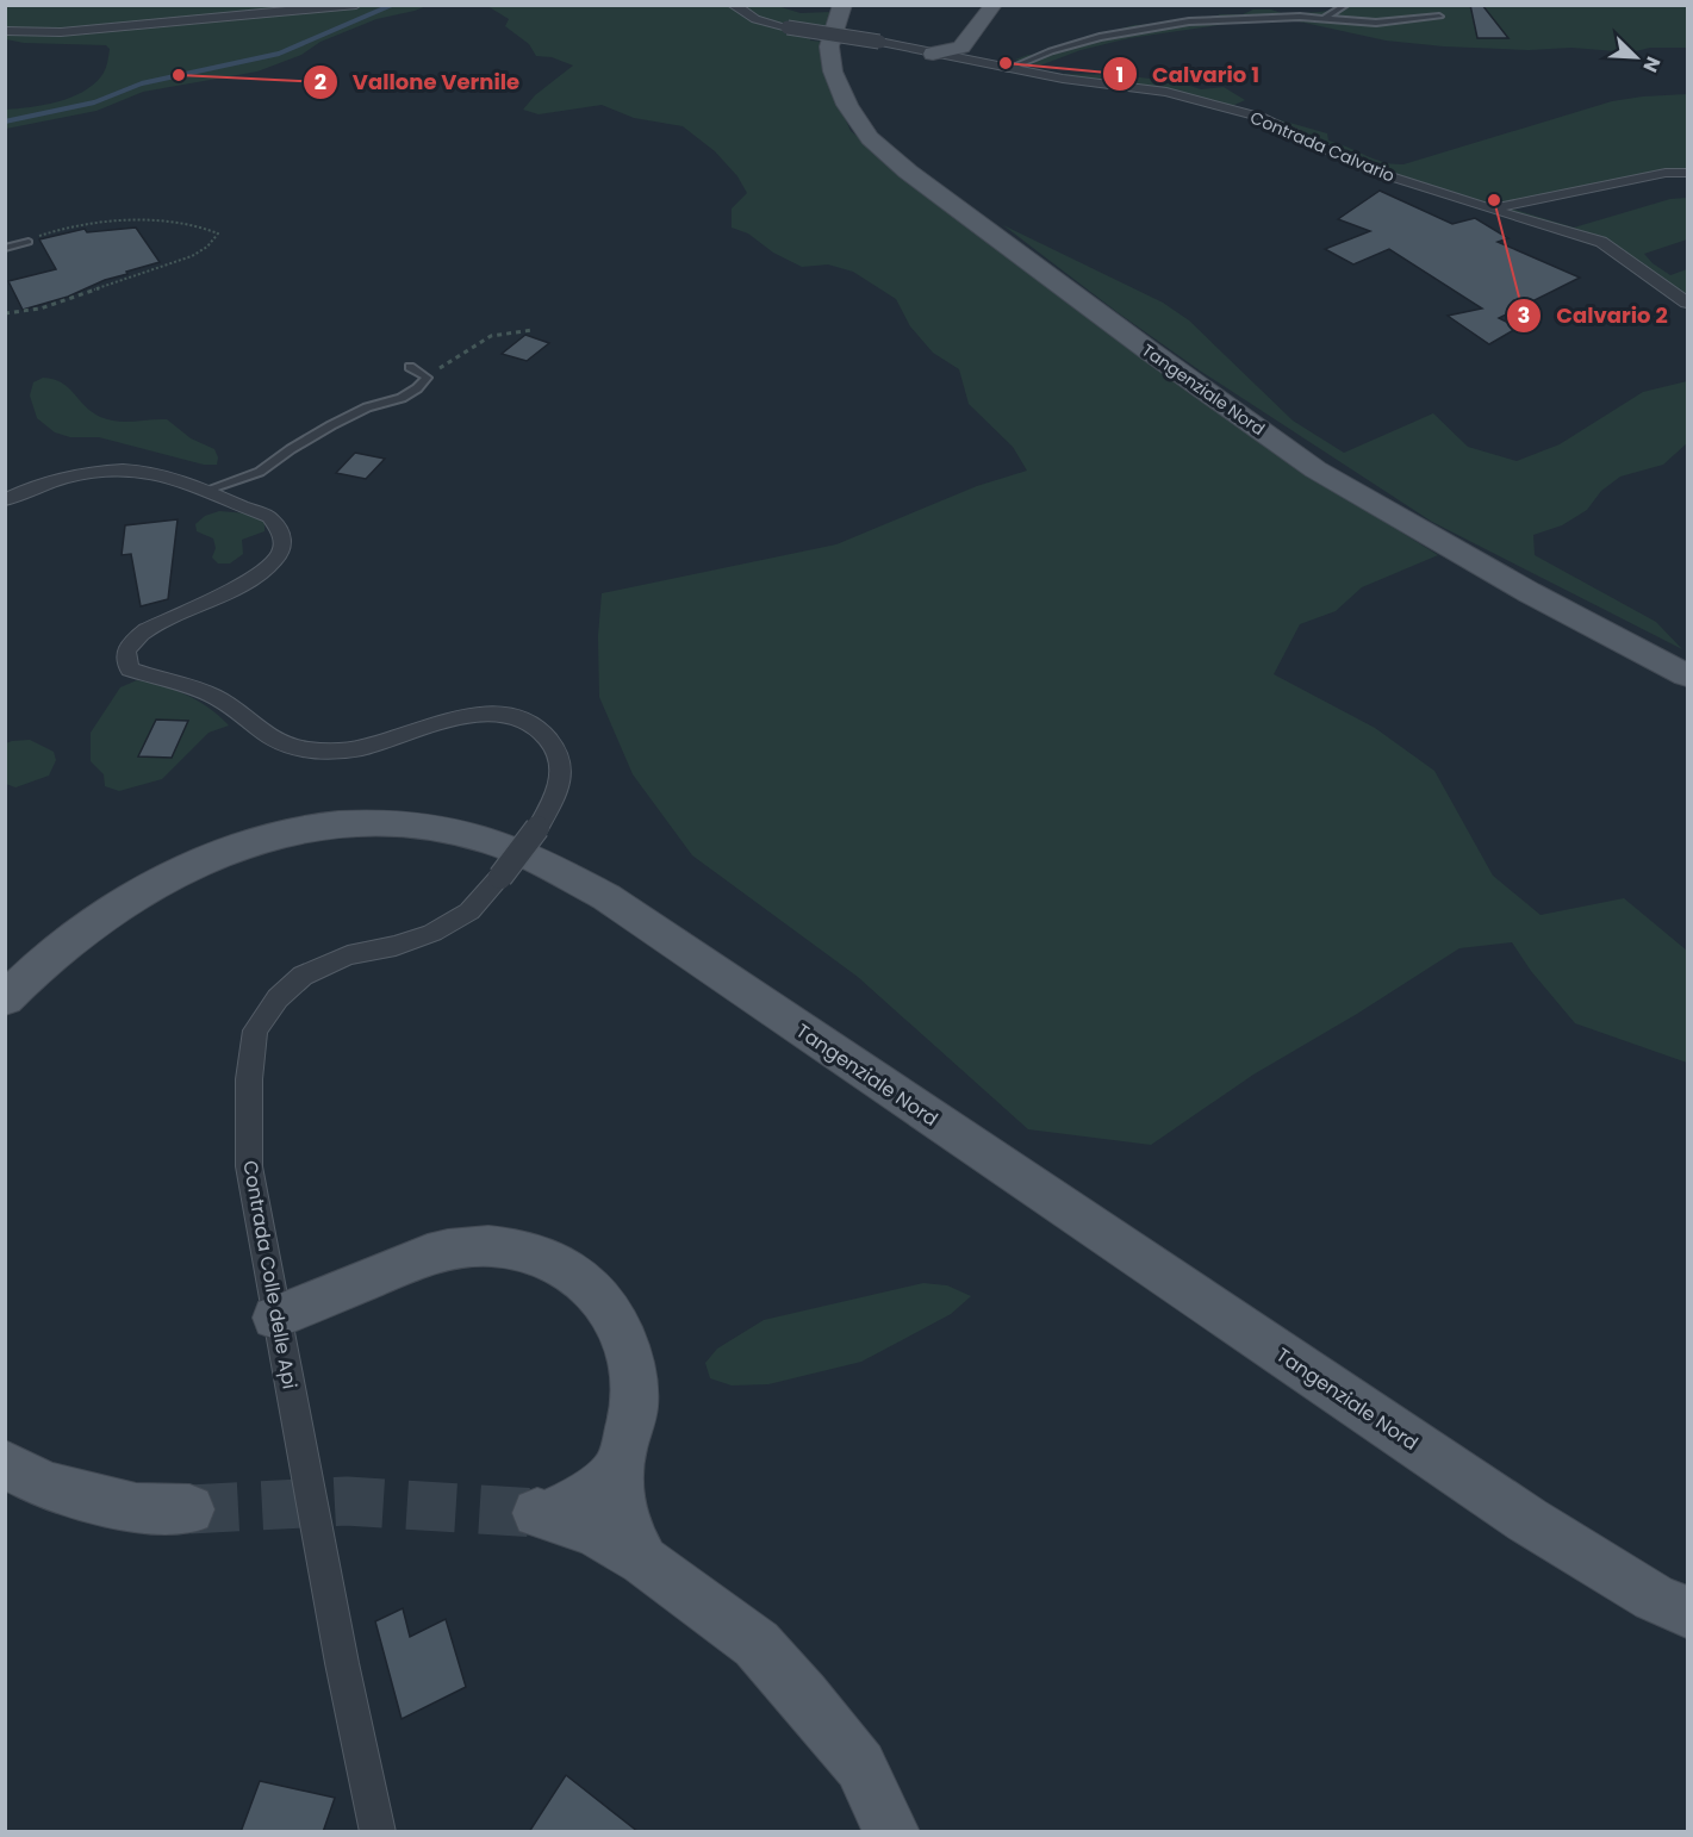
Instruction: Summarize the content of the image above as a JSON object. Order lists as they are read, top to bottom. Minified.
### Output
{"streets":{"main road":["Tangenziale Nord"],"street":["Contrada Calvario","Contrada Colle delle Api"]},"places":["Calvario 1","Vallone Vernile","Calvario 2"],"north":"bottom right"}
